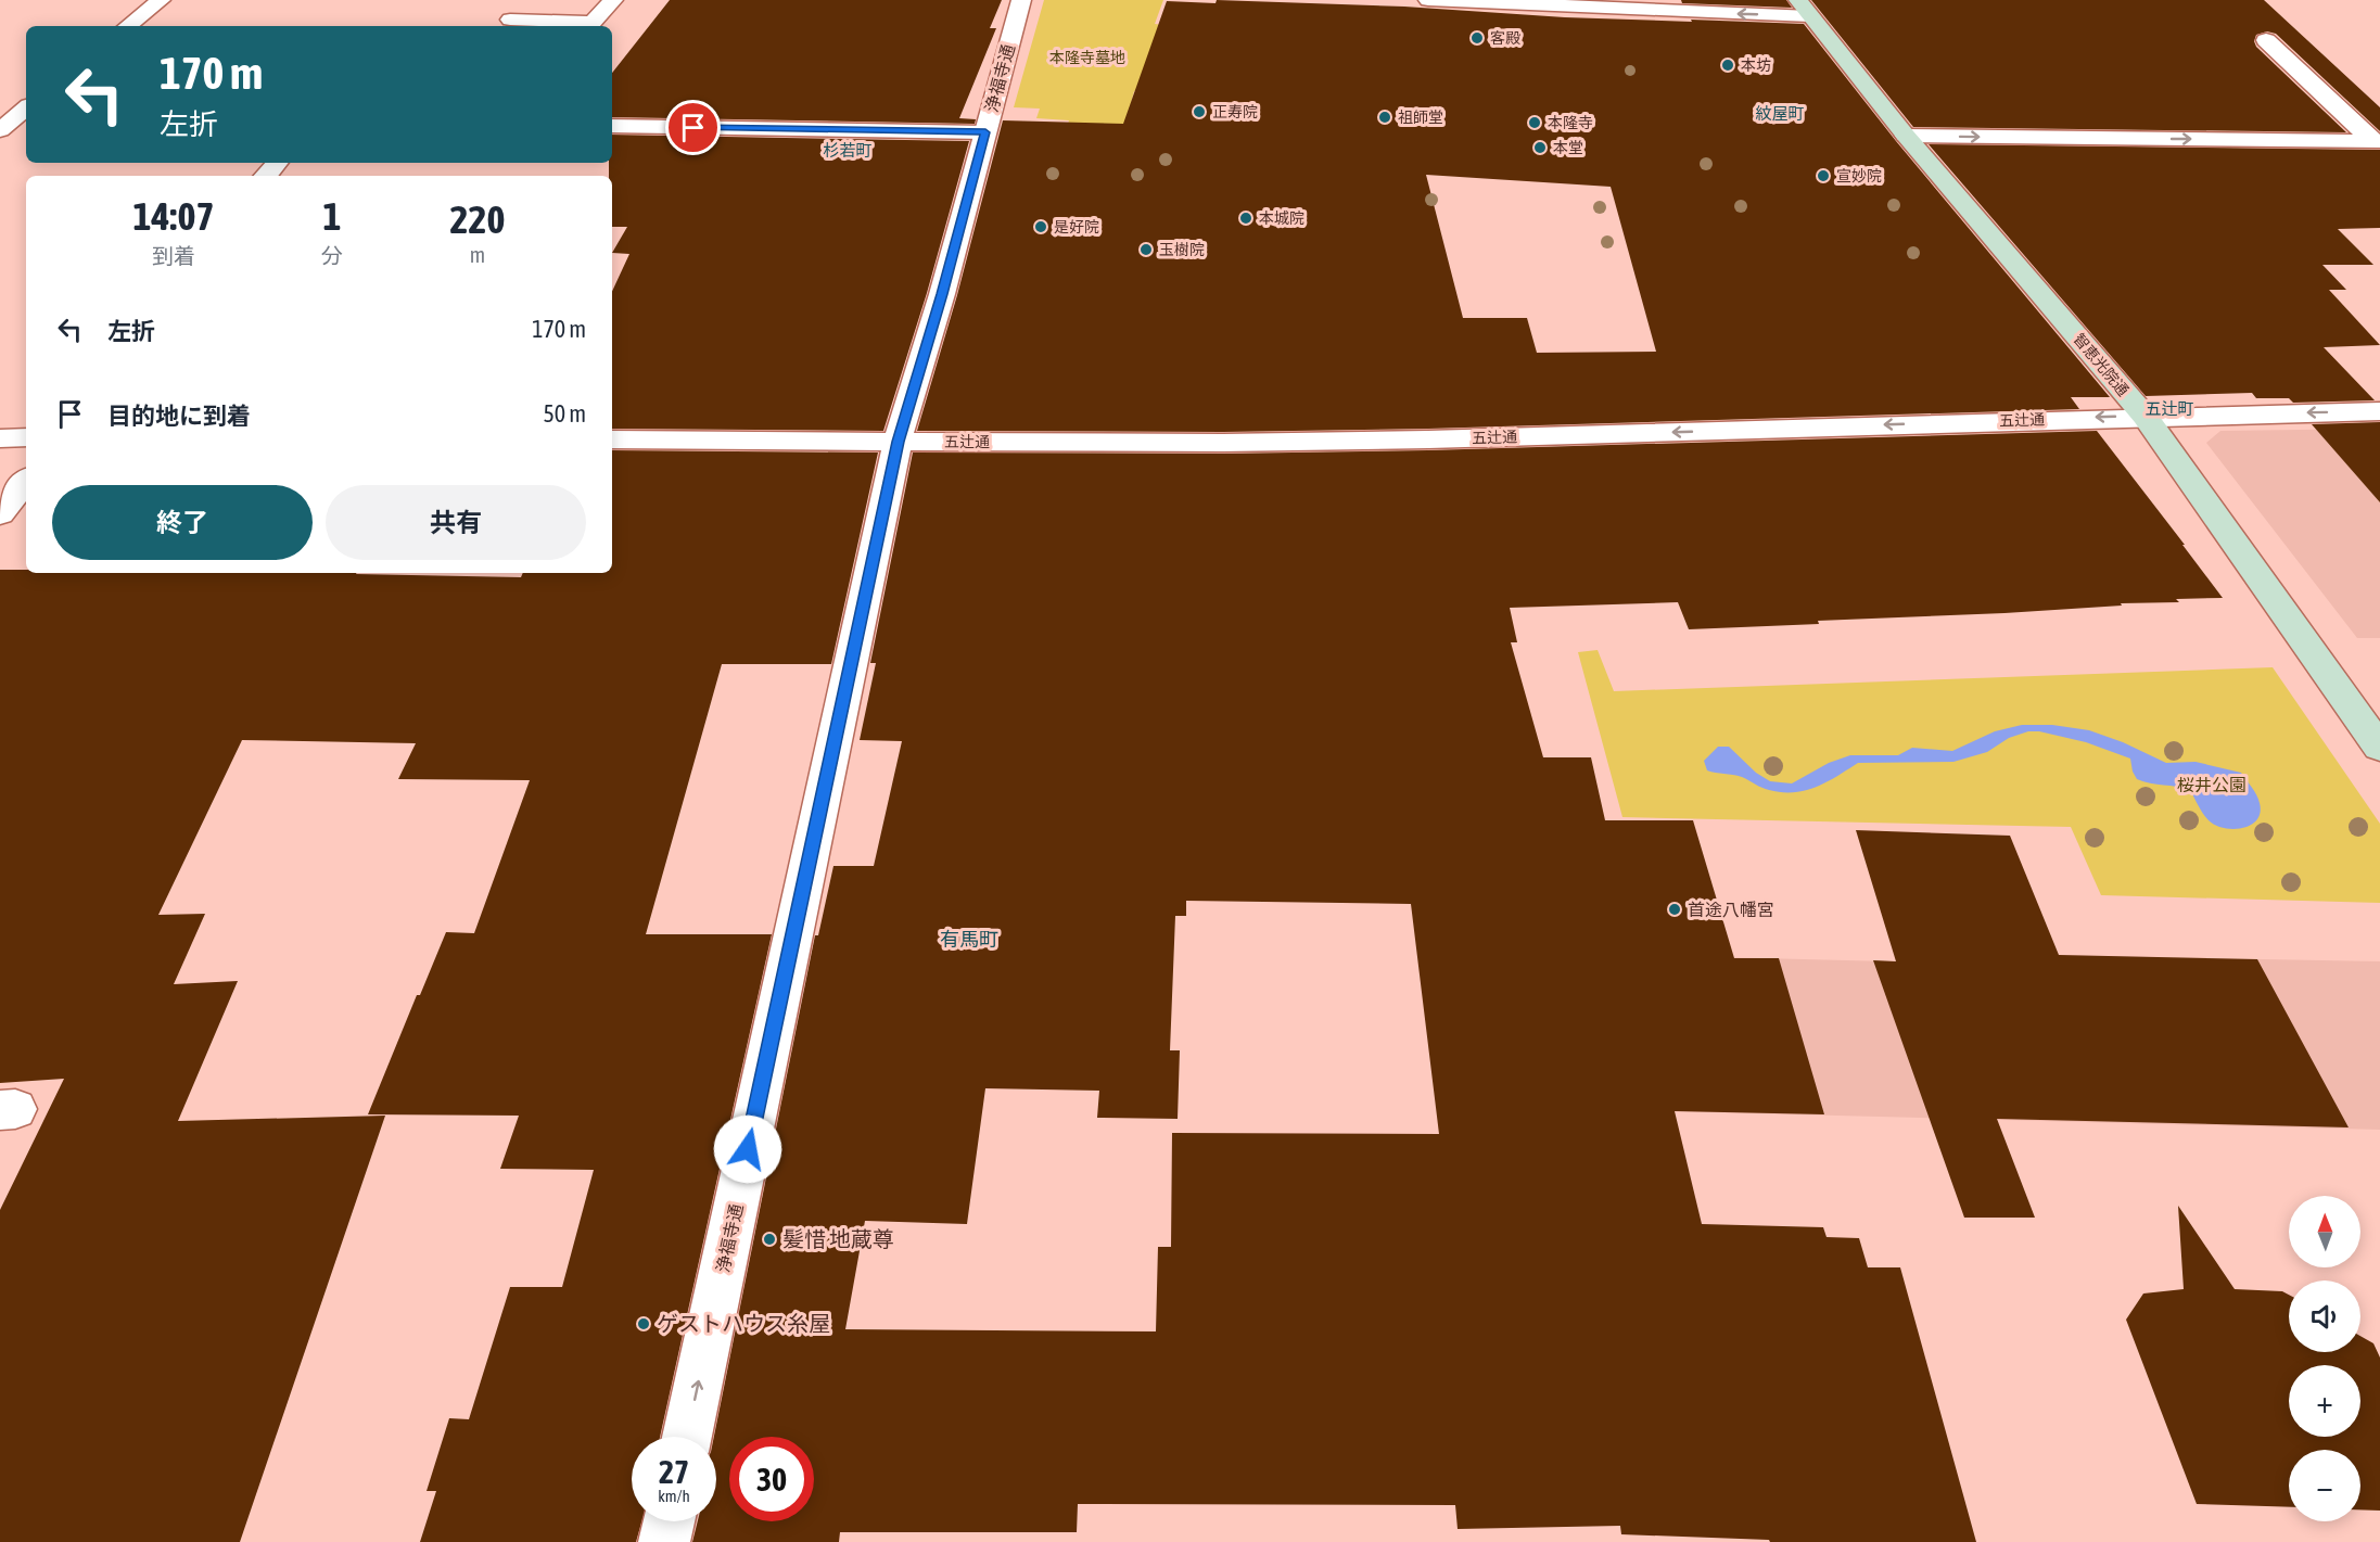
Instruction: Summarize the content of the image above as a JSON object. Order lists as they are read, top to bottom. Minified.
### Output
{"streets":{"street":["浄福寺通","智恵光院通","五辻通"]},"crossings":[["浄福寺通","五辻通"],["智恵光院通","五辻通"]],"one_way":["浄福寺通"],"districts":["紋屋町","杉若町","五辻町","有馬町"],"parks":["本隆寺墓地","桜井公園"],"places":["客殿","本坊","正寿院","祖師堂","本隆寺","本堂","宣妙院","本城院","是好院","玉樹院","首途八幡宮","髪惜 地蔵尊","ゲストハウス糸屋"],"north":"top","page":{"turn":["170 m","左折"],"eta":["14:07","到着","1","分","220","m"],"list":[{"name":"左折","value":"170 m"},{"name":"目的地に到着","value":"50 m"}],"buttons":["終了","共有"],"map_buttons":["+","−"],"speed":"27 km/h","limit":"30"}}
